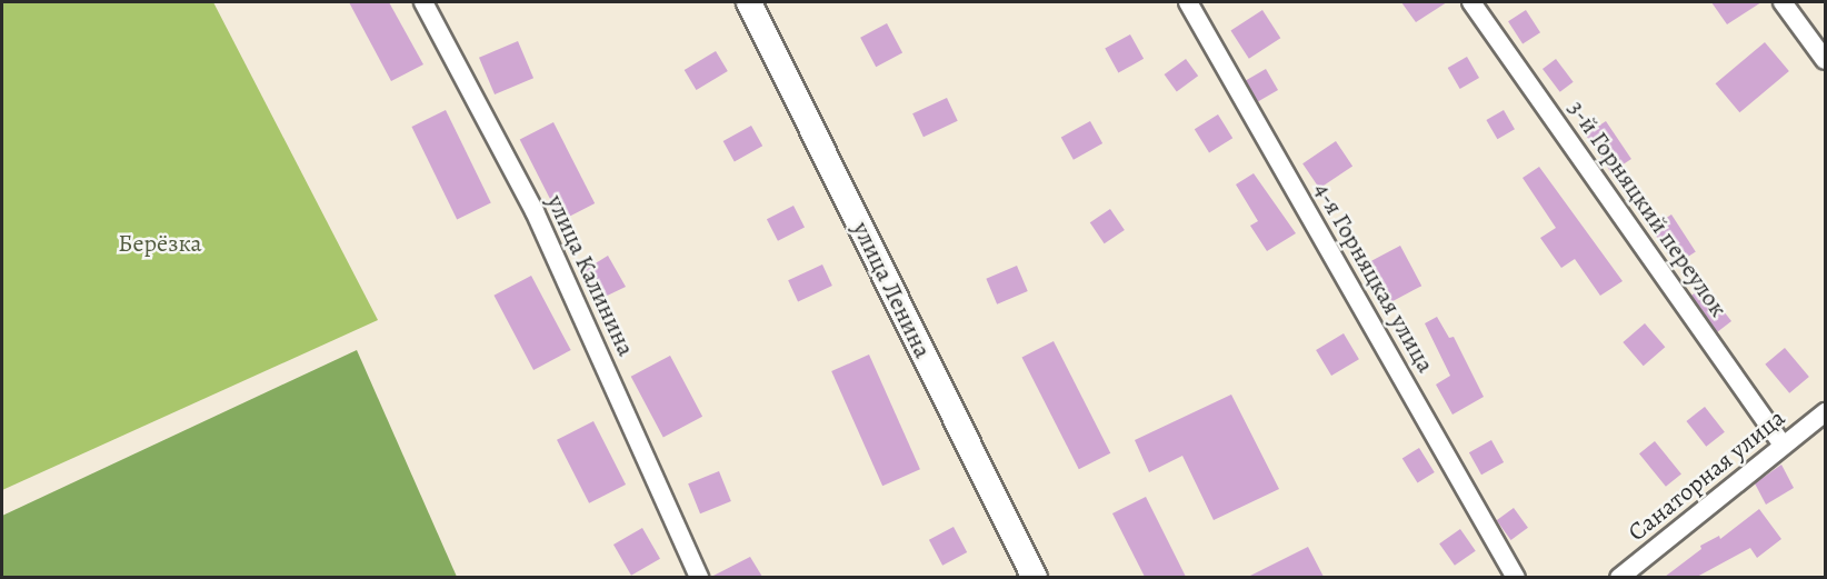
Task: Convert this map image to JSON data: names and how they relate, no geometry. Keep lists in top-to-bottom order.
{
  "streets": {
    "main road": ["улица Ленина"],
    "street": [
      "3-й Горняцкий переулок",
      "улица Калинина",
      "4-я Горняцкая улица",
      "Санаторная улица"
    ]
  },
  "crossings": [
    ["3-й Горняцкий переулок", "Санаторная улица"]
  ],
  "parks": ["Берёзка"]
}
